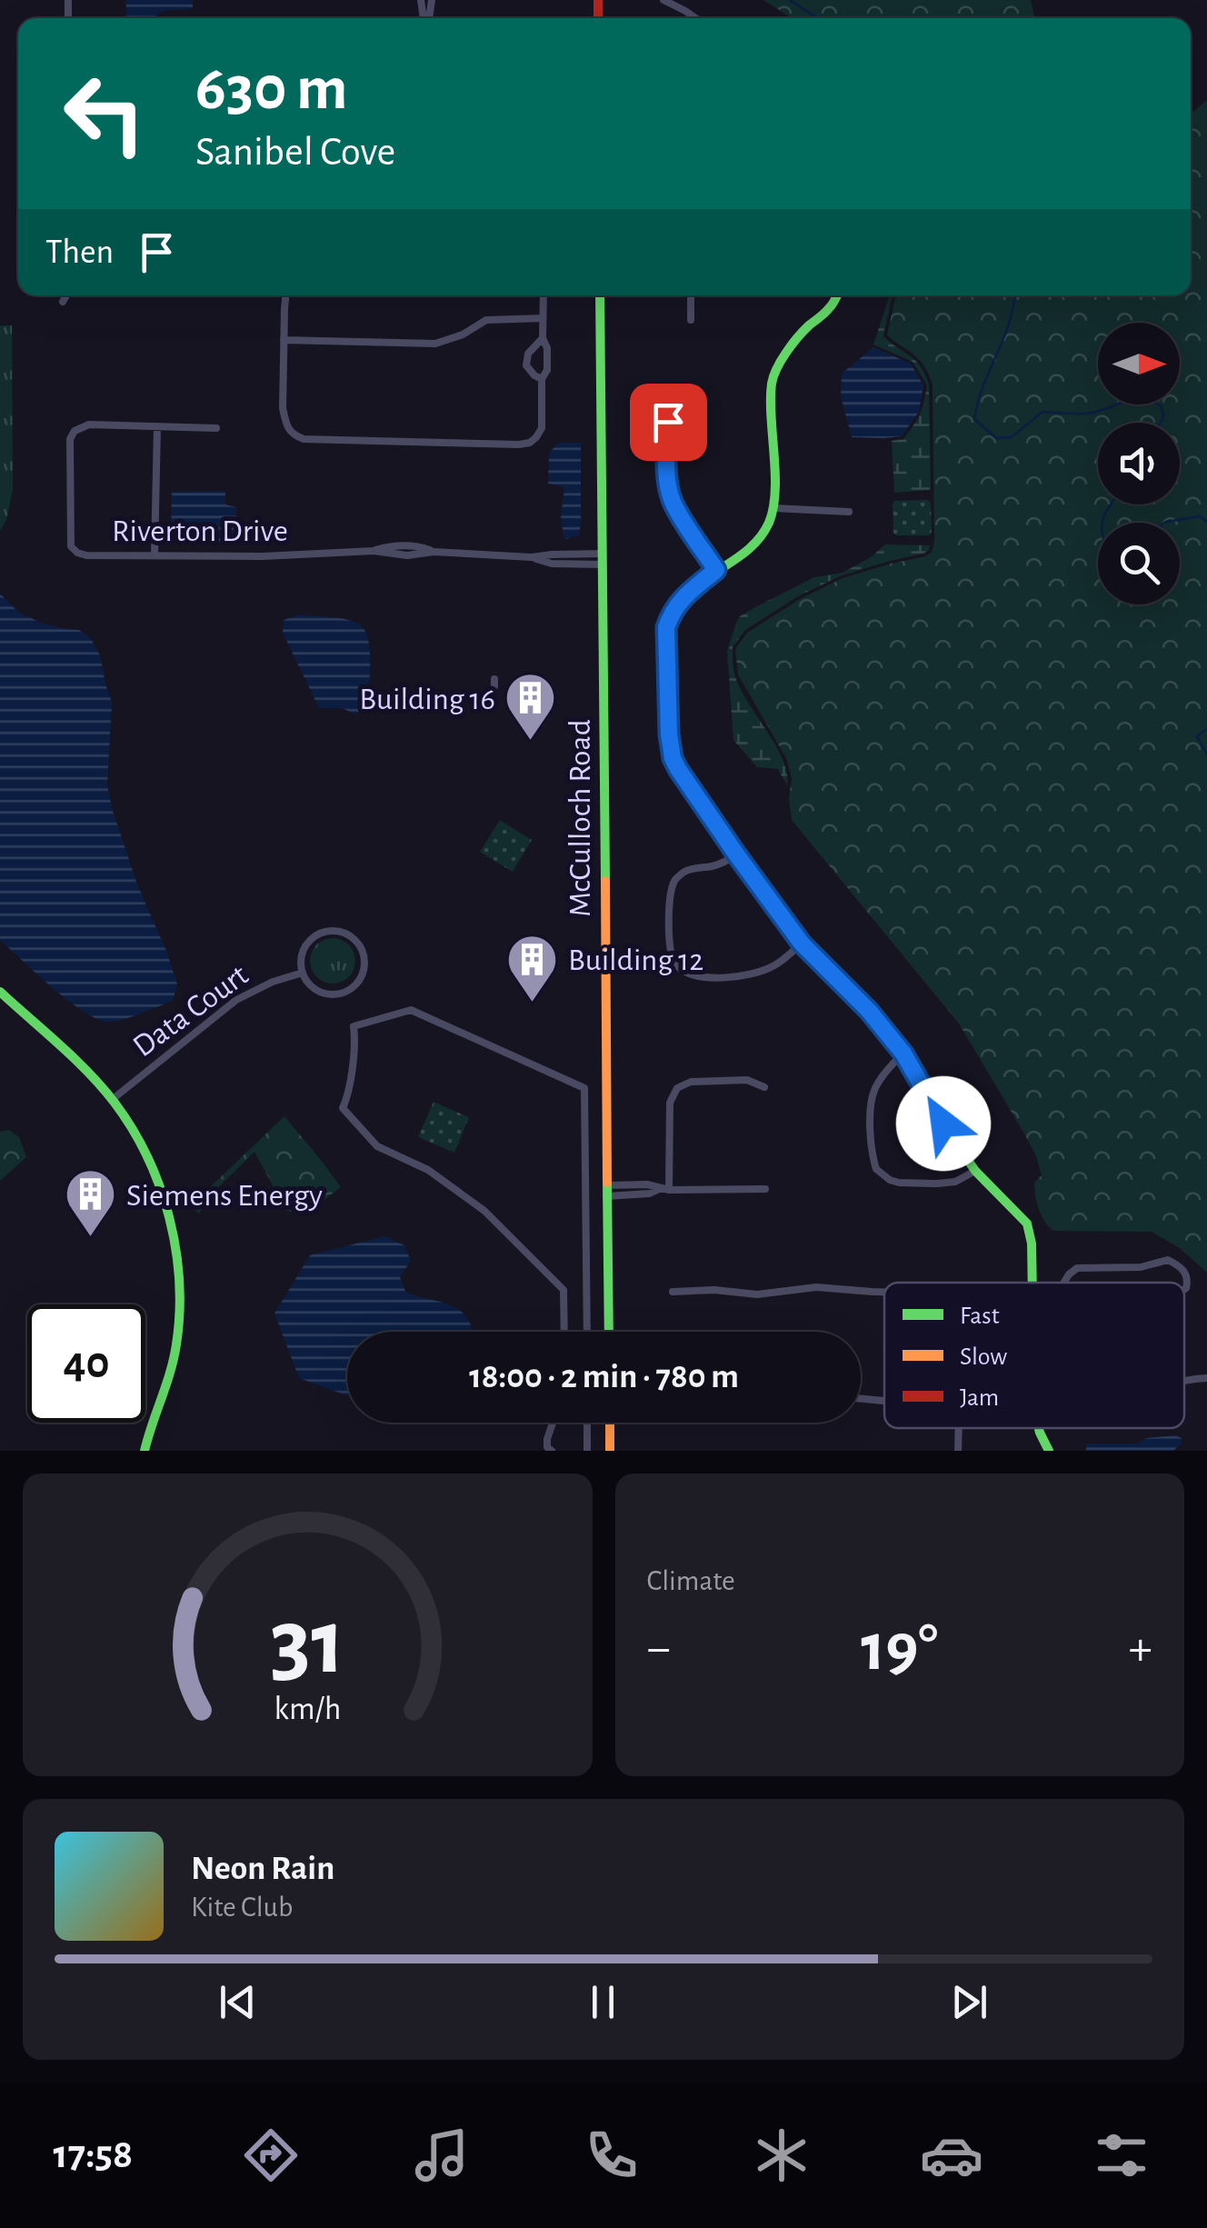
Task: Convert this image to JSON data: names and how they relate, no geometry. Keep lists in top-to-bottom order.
{
  "streets": {
    "street": ["Riverton Drive", "McCulloch Road", "Data Court"]
  },
  "crossings": [
    ["Riverton Drive", "McCulloch Road"]
  ],
  "places": {
    "building": ["Building 16", "Building 12", "Siemens Energy"]
  },
  "legend": ["Fast", "Slow", "Jam"],
  "north": "right",
  "page": {
    "turn": ["630 m", "Sanibel Cove"],
    "then": "Then",
    "limit": "40",
    "trip": "18:00 · 2 min · 780 m",
    "tile": "Climate",
    "heat": ["−", "19°", "+"],
    "song": ["Neon Rain", "Kite Club"],
    "tabs": "17:58",
    "gauge": ["31", "km/h"]
  }
}
